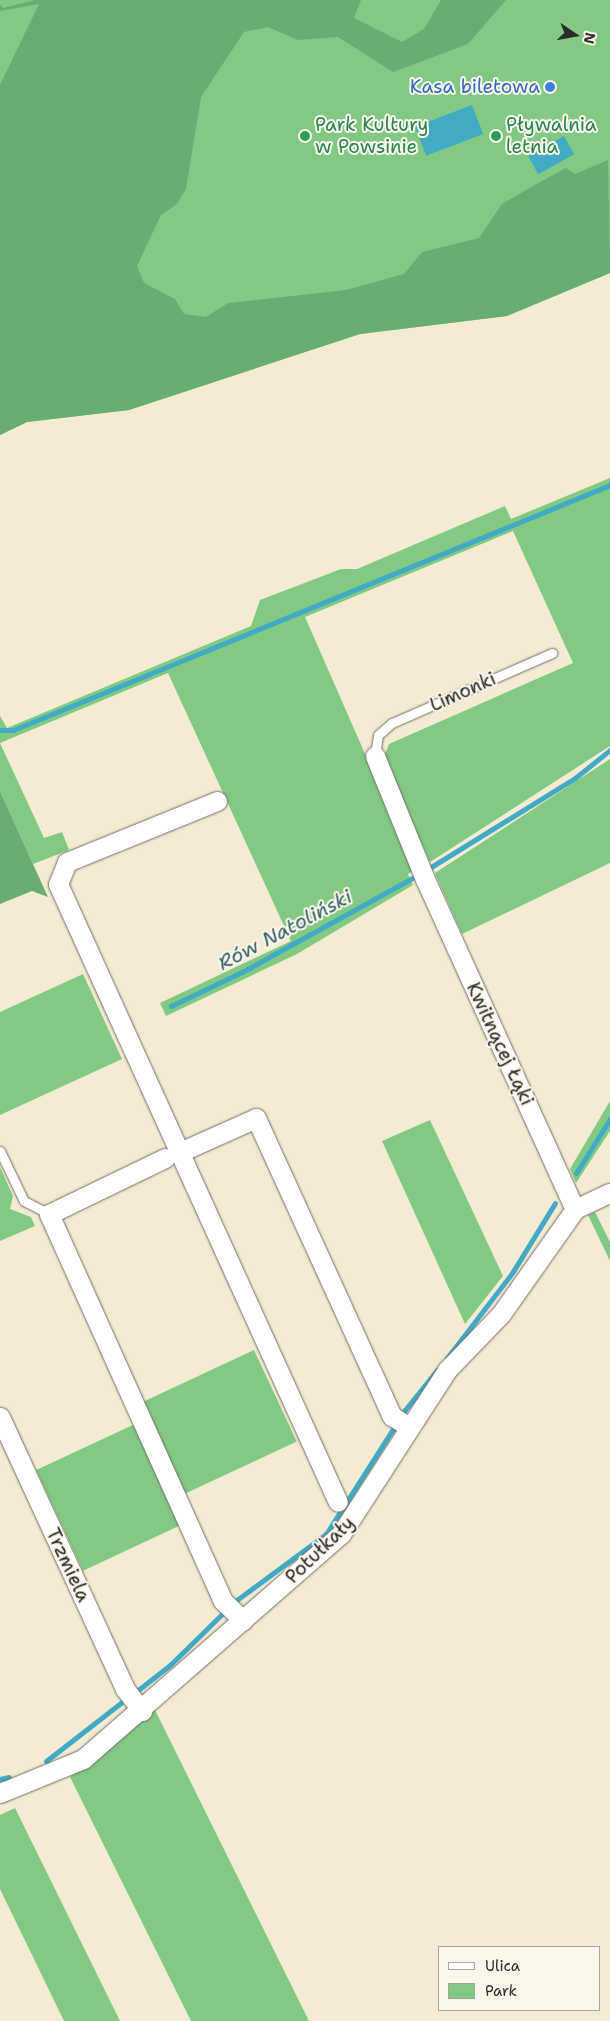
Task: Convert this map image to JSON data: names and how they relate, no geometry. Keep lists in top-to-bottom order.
{
  "streets": {
    "street": ["Kwitnącej Łąki", "Potułkały", "Trzmiela"],
    "lane": ["Limonki"]
  },
  "crossings": [
    ["Limonki", "Kwitnącej Łąki"],
    ["Kwitnącej Łąki", "Potułkały"],
    ["Potułkały", "Trzmiela"]
  ],
  "water": ["Rów Natoliński"],
  "places": ["Kasa biletowa", "Park Kultury w Powsinie", "Pływalnia letnia"],
  "legend": ["Ulica", "Park"],
  "north": "right"
}
